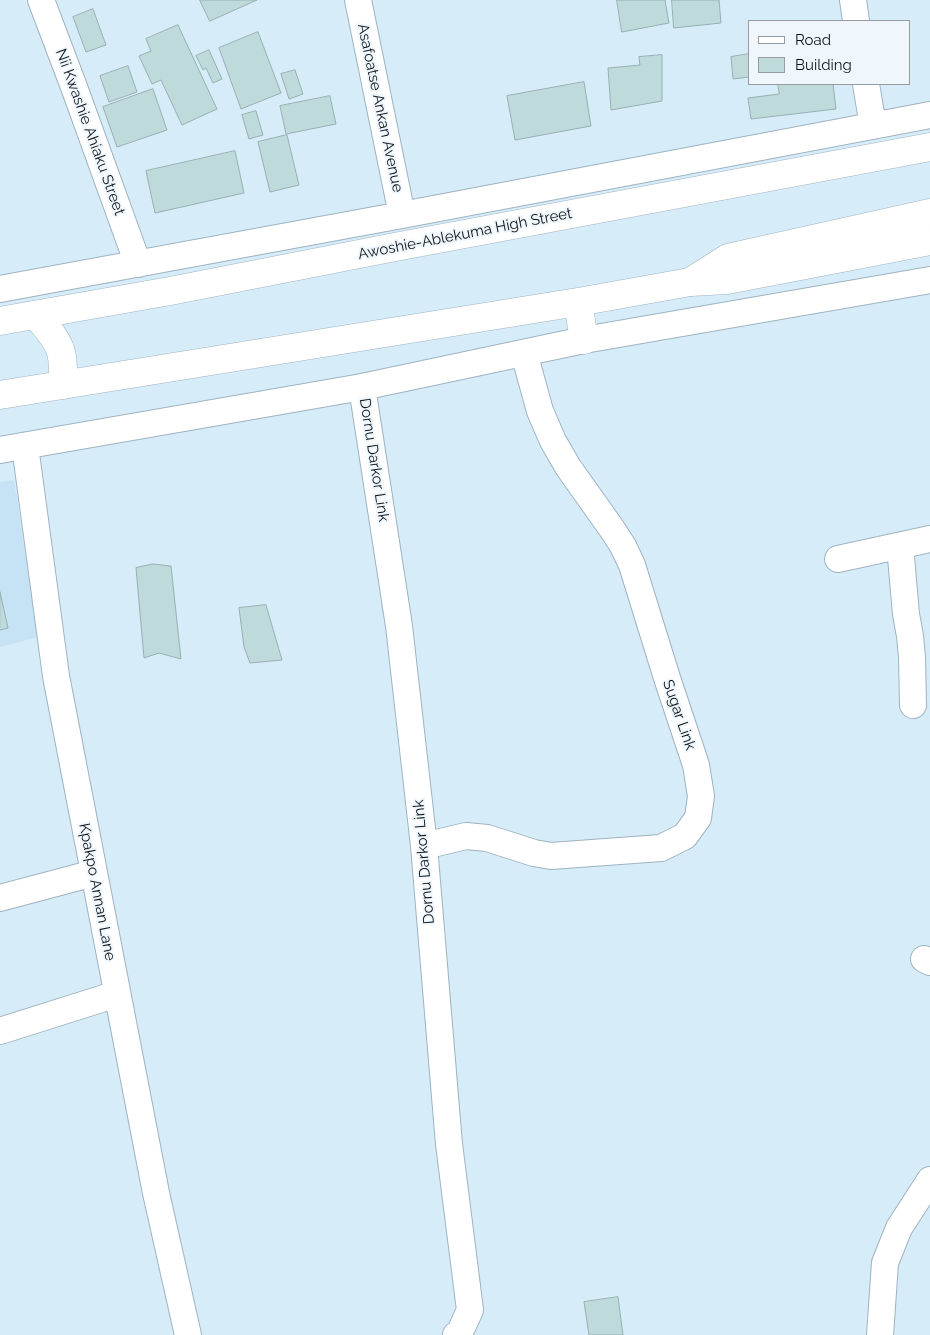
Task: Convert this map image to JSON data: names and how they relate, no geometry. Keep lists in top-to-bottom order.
{
  "streets": {
    "main road": ["Awoshie-Ablekuma High Street"],
    "street": [
      "Asafoatse Ankan Avenue",
      "Nii Kwashie Ahiaku Street",
      "Dornu Darkor Link",
      "Sugar Link",
      "Kpakpo Annan Lane"
    ]
  },
  "crossings": [
    ["Asafoatse Ankan Avenue", "Awoshie-Ablekuma High Street"],
    ["Nii Kwashie Ahiaku Street", "Awoshie-Ablekuma High Street"],
    ["Dornu Darkor Link", "Sugar Link"]
  ],
  "legend": ["Road", "Building"]
}
